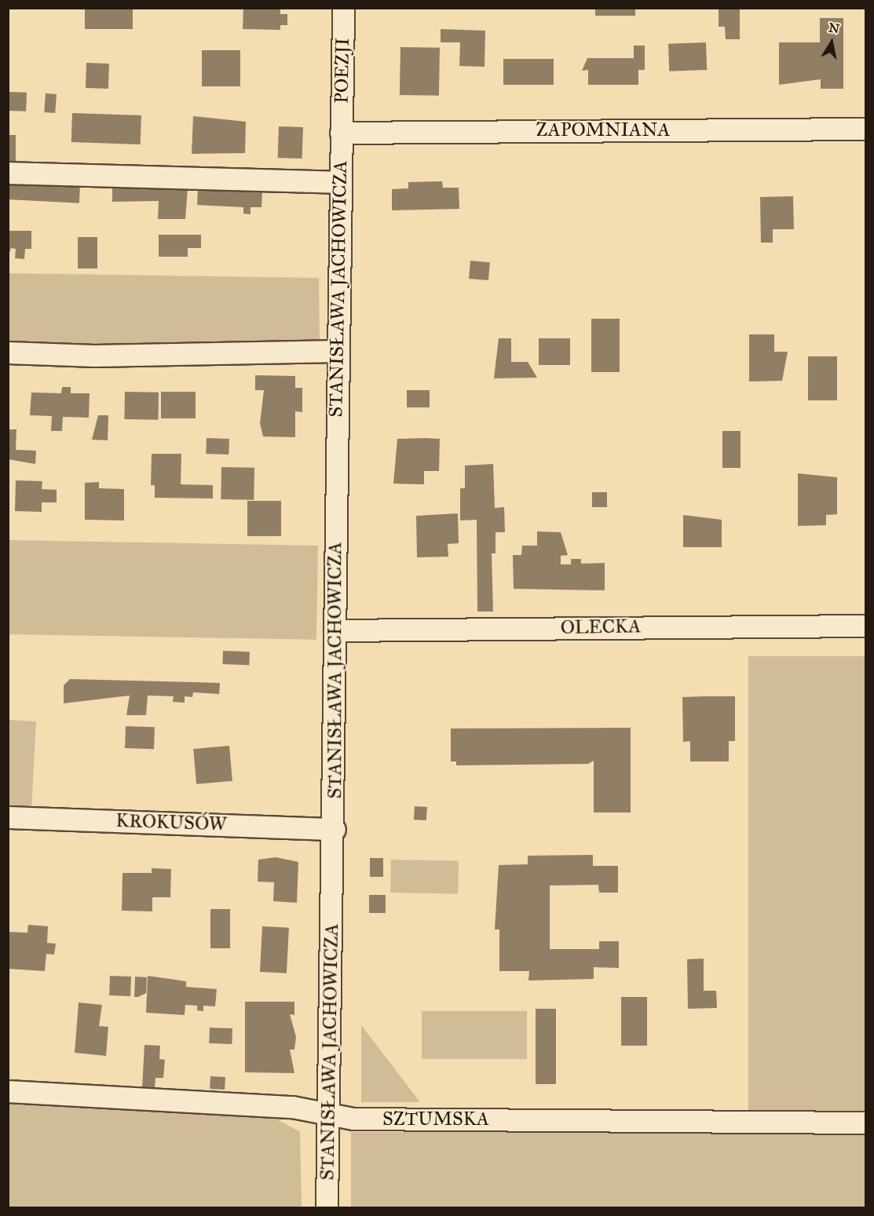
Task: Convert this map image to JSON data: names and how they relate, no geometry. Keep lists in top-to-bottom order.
{
  "streets": {
    "street": [
      "POEZJI",
      "ZAPOMNIANA",
      "STANISŁAWA JACHOWICZA",
      "OLECKA",
      "KROKUSÓW",
      "SZTUMSKA"
    ]
  },
  "crossings": [
    ["POEZJI", "ZAPOMNIANA"],
    ["POEZJI", "STANISŁAWA JACHOWICZA"],
    ["ZAPOMNIANA", "STANISŁAWA JACHOWICZA"],
    ["STANISŁAWA JACHOWICZA", "OLECKA"],
    ["STANISŁAWA JACHOWICZA", "KROKUSÓW"],
    ["STANISŁAWA JACHOWICZA", "SZTUMSKA"]
  ],
  "north": "top"
}
